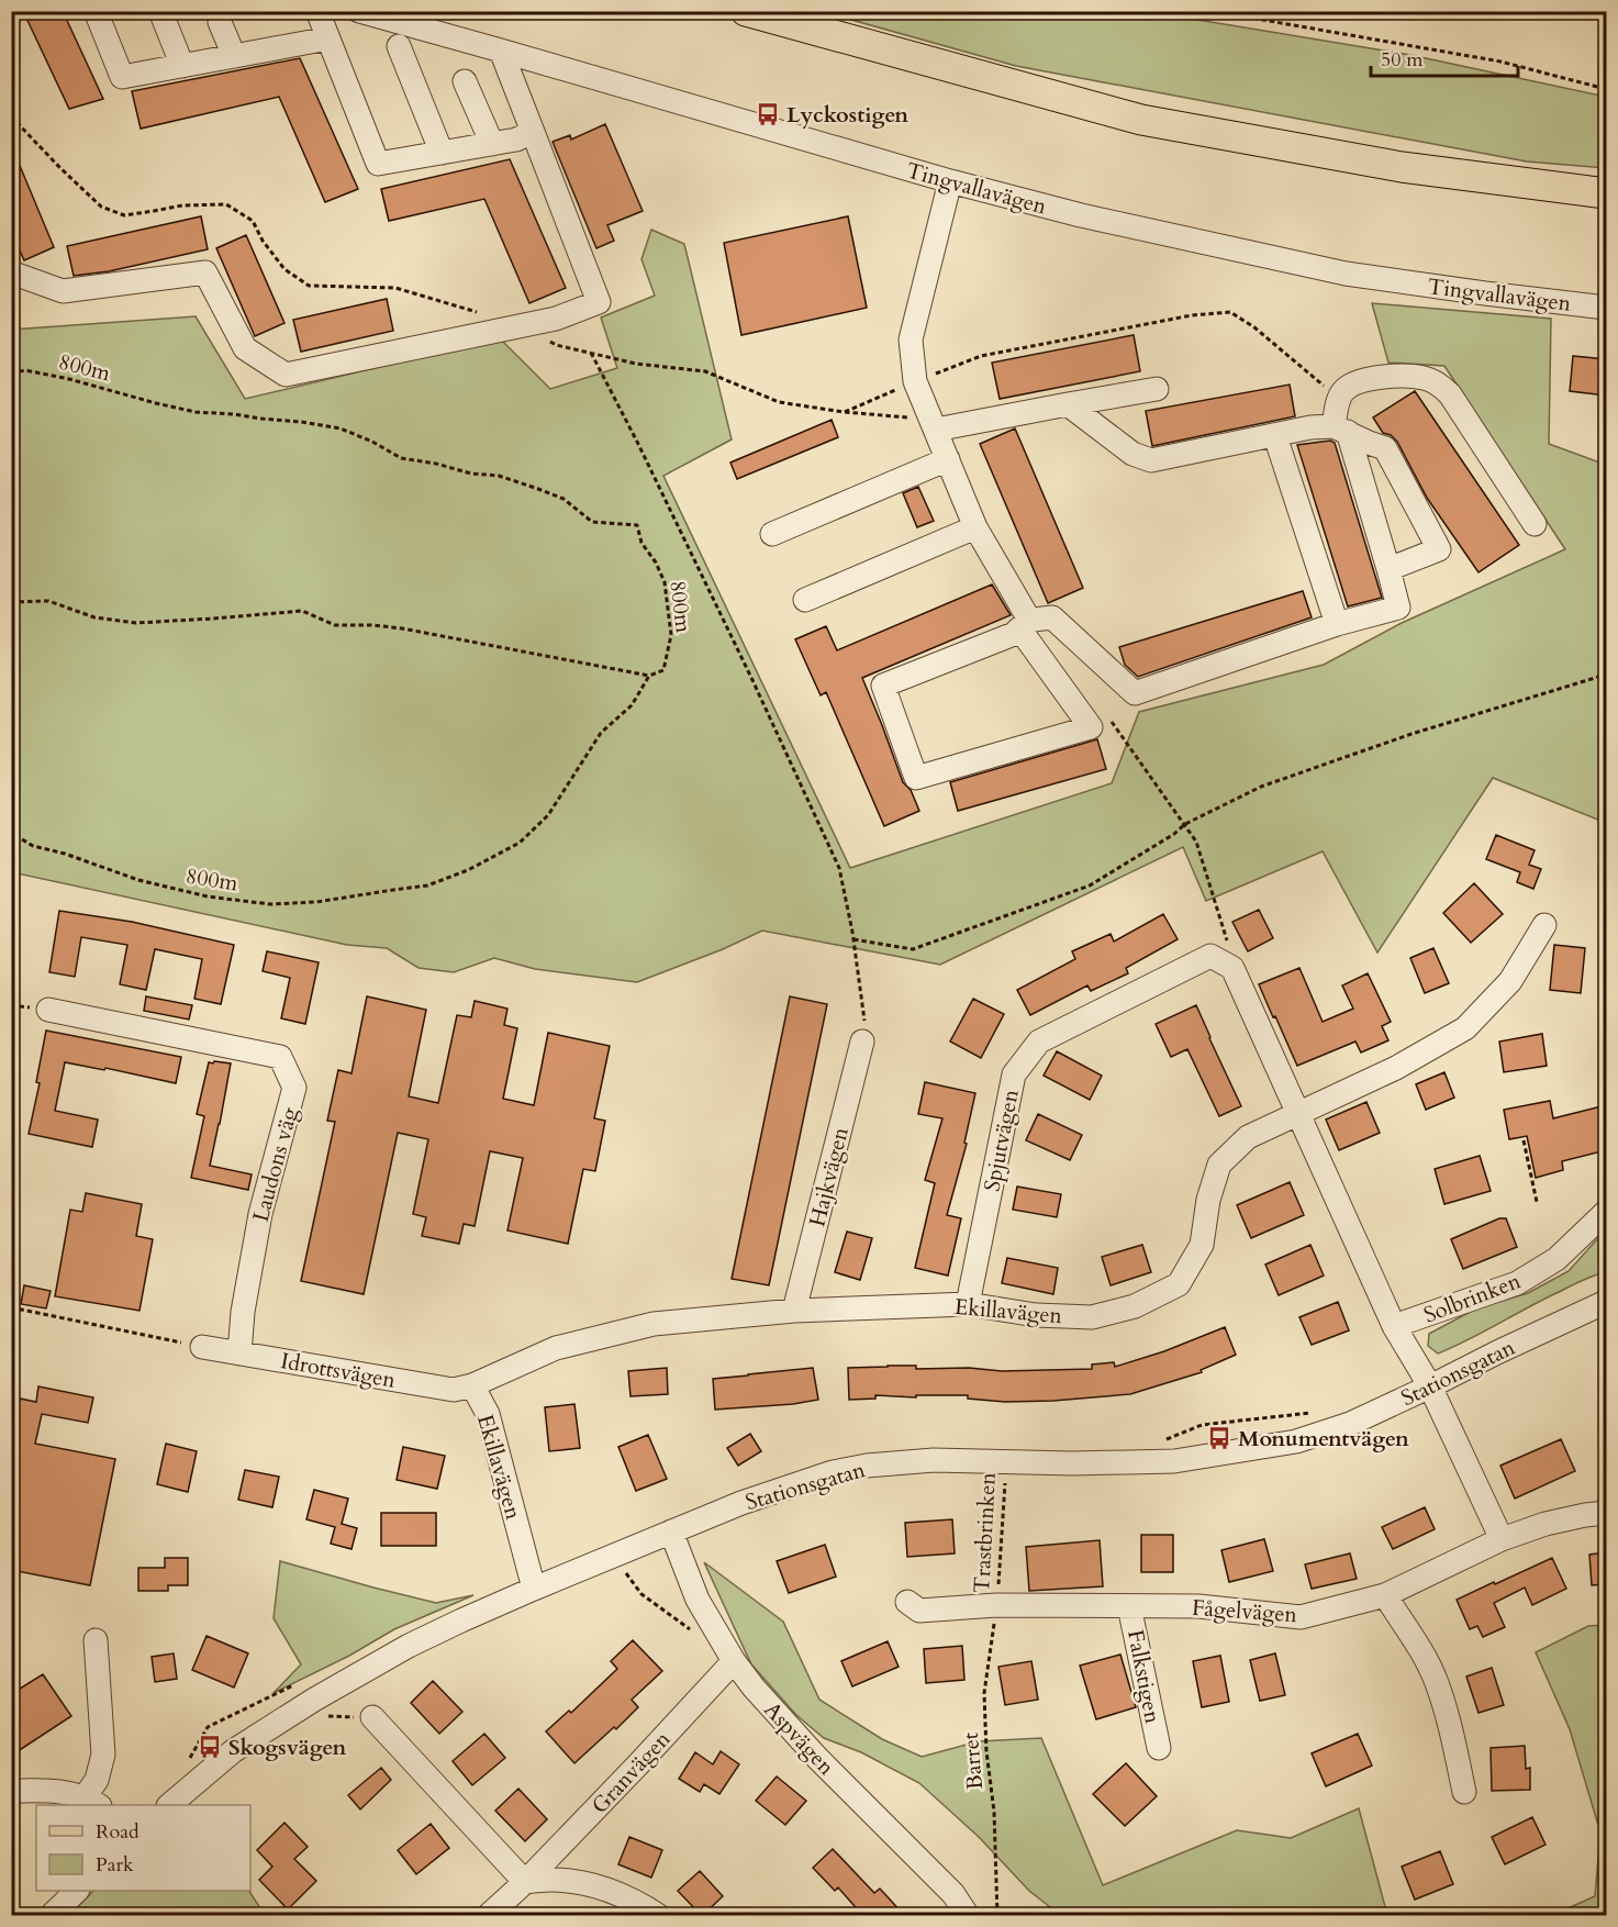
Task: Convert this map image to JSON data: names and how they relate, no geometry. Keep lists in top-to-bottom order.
{
  "streets": {
    "street": [
      "Tingvallavägen",
      "Spjutvägen",
      "Laudons väg",
      "Hajkvägen",
      "Solbrinken",
      "Ekillavägen",
      "Idrottsvägen",
      "Stationsgatan",
      "Fågelvägen",
      "Falkstigen",
      "Aspvägen",
      "Granvägen"
    ],
    "path": ["800m", "Trastbrinken", "Barret"]
  },
  "crossings": [
    ["Spjutvägen", "Ekillavägen"],
    ["Laudons väg", "Idrottsvägen"],
    ["Hajkvägen", "Ekillavägen"],
    ["Ekillavägen", "Idrottsvägen"],
    ["Ekillavägen", "Stationsgatan"],
    ["Stationsgatan", "Trastbrinken"],
    ["Stationsgatan", "Aspvägen"],
    ["Trastbrinken", "Fågelvägen"],
    ["Trastbrinken", "Barret"],
    ["Fågelvägen", "Falkstigen"],
    ["Fågelvägen", "Barret"],
    ["Aspvägen", "Granvägen"]
  ],
  "places": {
    "bus stop": ["Lyckostigen", "Monumentvägen", "Skogsvägen"]
  },
  "legend": ["Road", "Park"],
  "scale_bar": "50 m"
}
